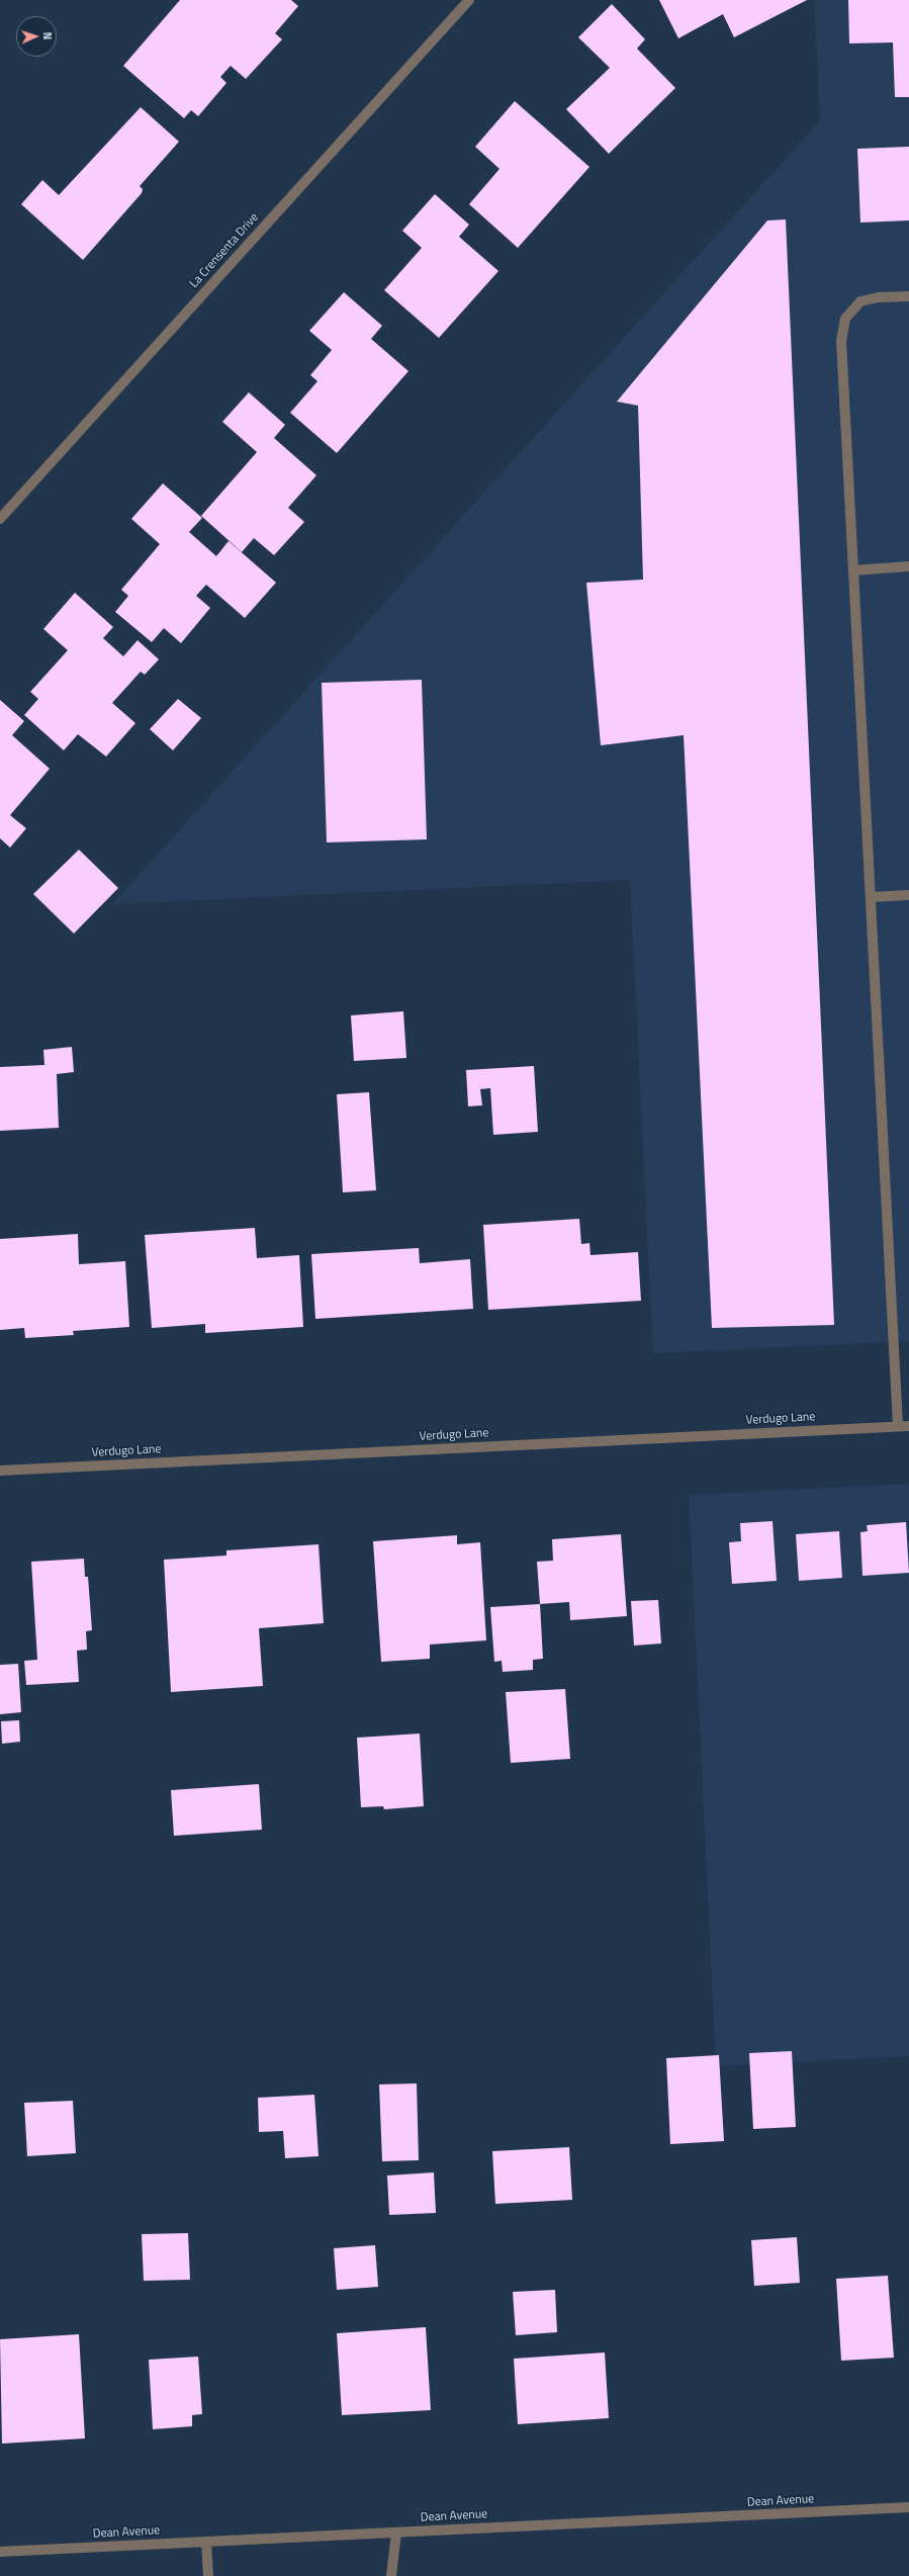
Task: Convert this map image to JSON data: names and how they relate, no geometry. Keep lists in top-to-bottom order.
{
  "streets": {
    "street": ["La Crensenta Drive", "Verdugo Lane", "Dean Avenue"]
  },
  "north": "right"
}
